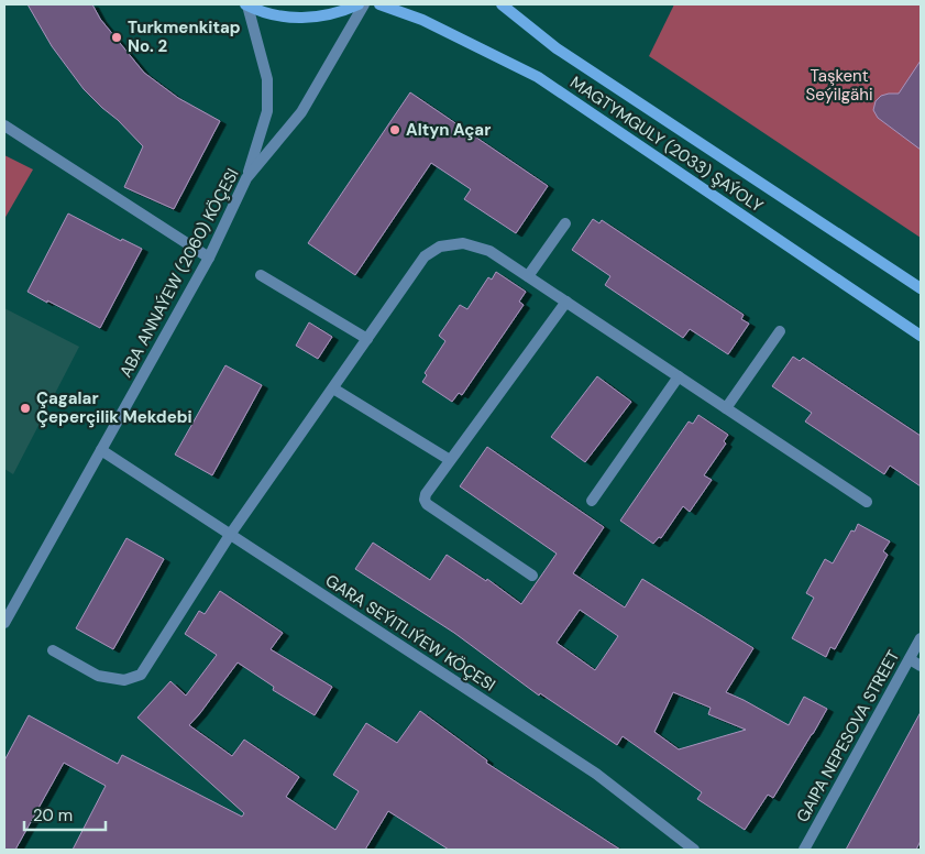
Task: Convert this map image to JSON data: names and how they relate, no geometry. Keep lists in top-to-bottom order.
{
  "streets": {
    "main road": ["MAGTYMGULY (2033) ŞAÝOLY"],
    "street": ["ABA ANNAÝEW (2060) KÖÇESI", "GARA SEÝITLIÝEW KÖÇESI", "GAIPA NEPESOVA STREET"]
  },
  "crossings": [
    ["ABA ANNAÝEW (2060) KÖÇESI", "GARA SEÝITLIÝEW KÖÇESI"]
  ],
  "parks": ["Taşkent Seýilgähi"],
  "places": ["Turkmenkitap No. 2", "Altyn Açar", "Çagalar Çeperçilik Mekdebi"],
  "scale_bar": "20 m"
}
